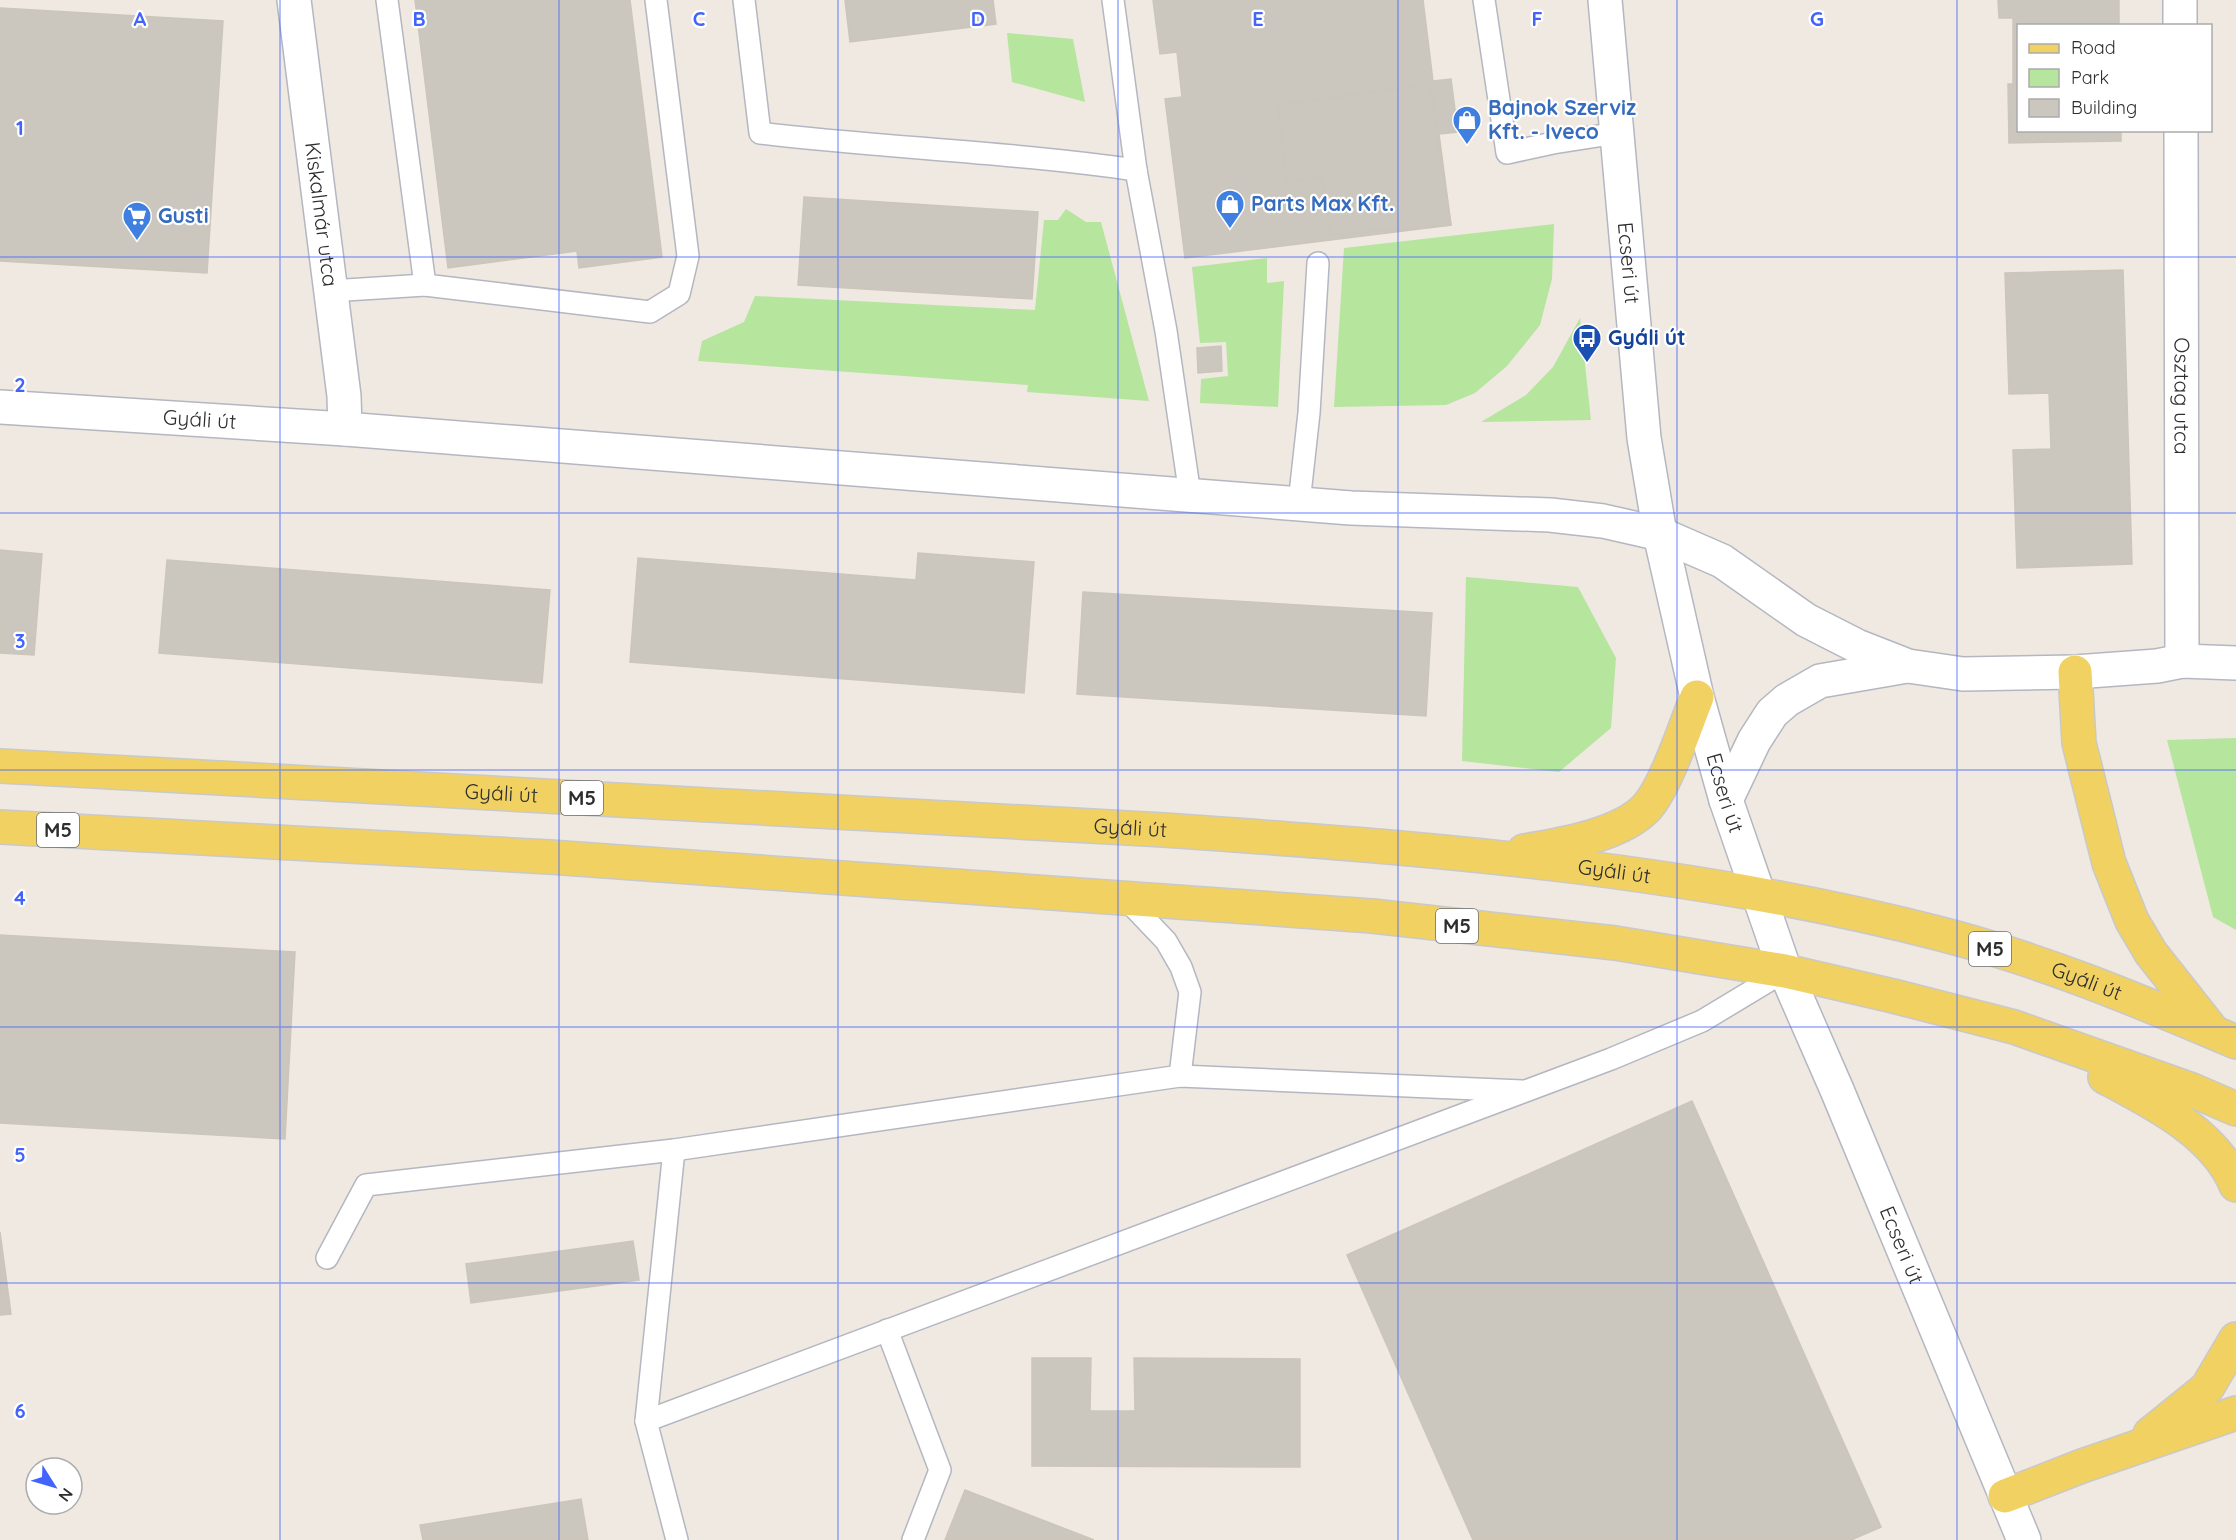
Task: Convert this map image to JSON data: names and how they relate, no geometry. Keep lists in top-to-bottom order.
{
  "streets": {
    "main road": ["Gyáli út", "M5"],
    "street": ["Kiskalmár utca", "Ecseri út", "Osztag utca"]
  },
  "crossings": [
    ["Kiskalmár utca", "Gyáli út"],
    ["Ecseri út", "Gyáli út"],
    ["Ecseri út", "M5"],
    ["Osztag utca", "Gyáli út"]
  ],
  "places": {
    "shop": ["Bajnok Szerviz Kft. - Iveco", "Parts Max Kft."],
    "supermarket": ["Gusti"],
    "bus stop": ["Gyáli út"]
  },
  "legend": ["Road", "Park", "Building"],
  "north": "bottom right",
  "grid": {
    "columns": [
      "A",
      "B",
      "C",
      "D",
      "E",
      "F",
      "G"
    ],
    "rows": [
      "1",
      "2",
      "3",
      "4",
      "5",
      "6"
    ]
  }
}
